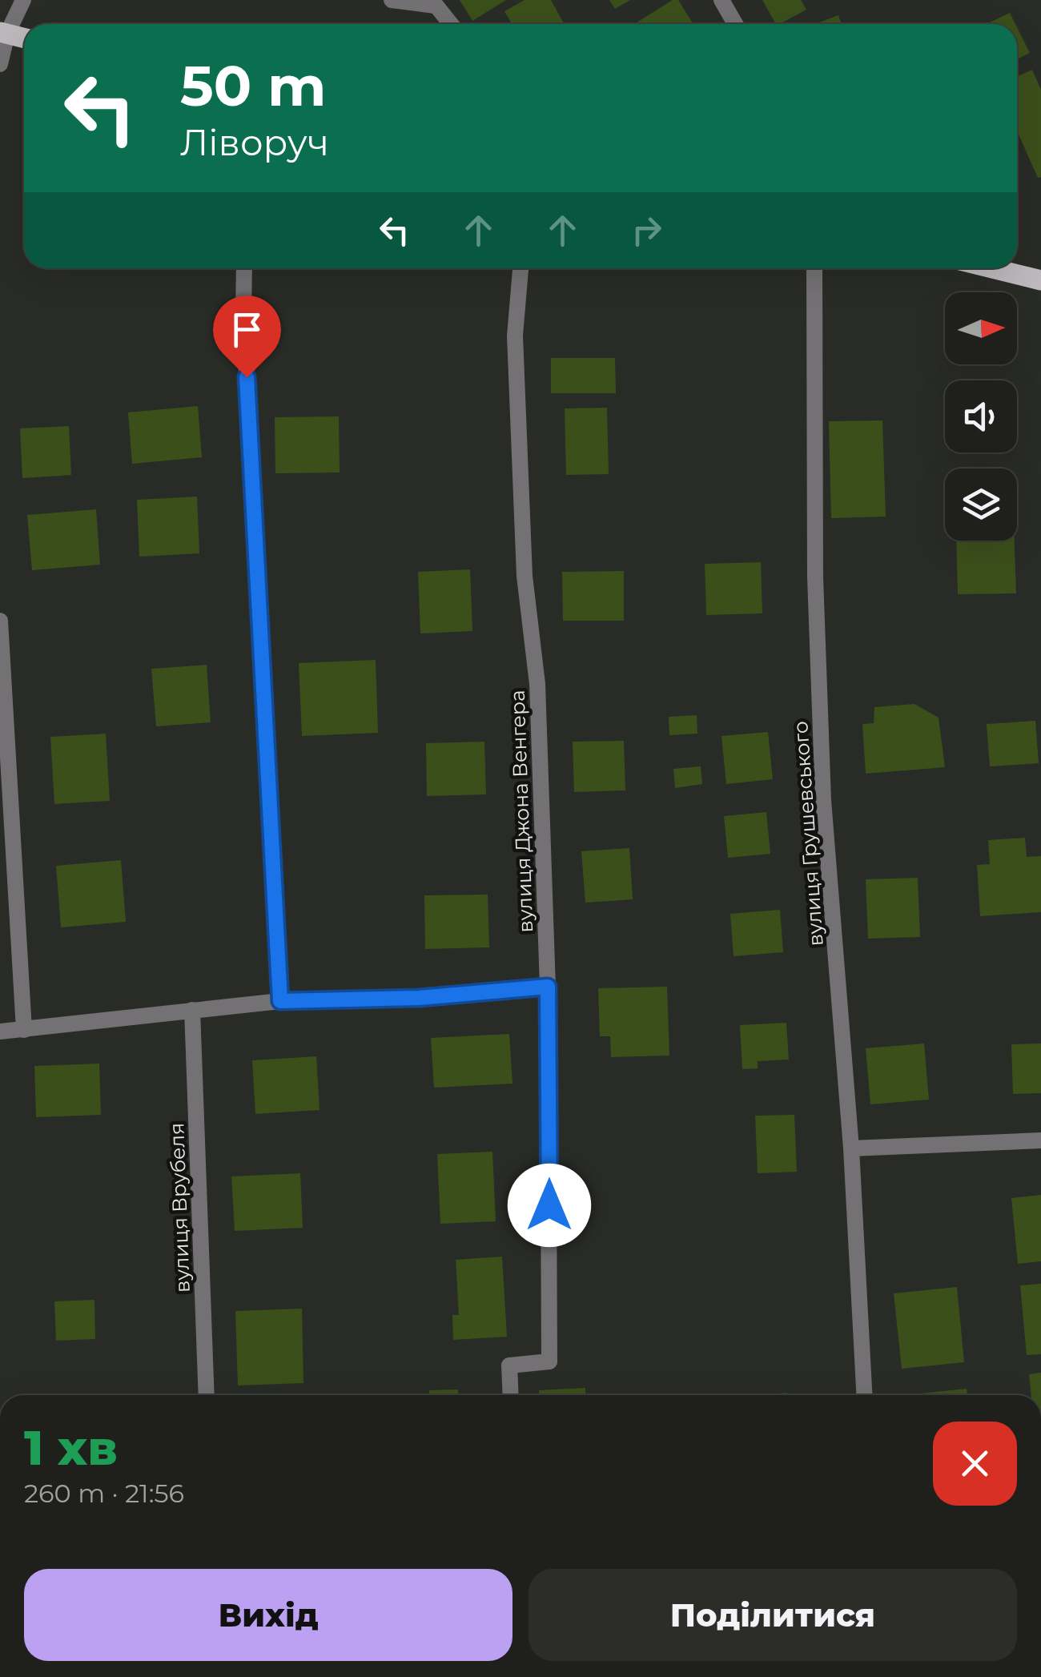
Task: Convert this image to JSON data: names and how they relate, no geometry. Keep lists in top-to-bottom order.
{
  "streets": {
    "street": ["вулиця Джона Венгера", "вулиця Грушевського", "вулиця Врубеля"]
  },
  "north": "right",
  "page": {
    "turn": ["50 m", "Ліворуч"],
    "heading": ["1 хв", "260 m · 21:56"],
    "buttons": ["Вихід", "Поділитися"]
  }
}
